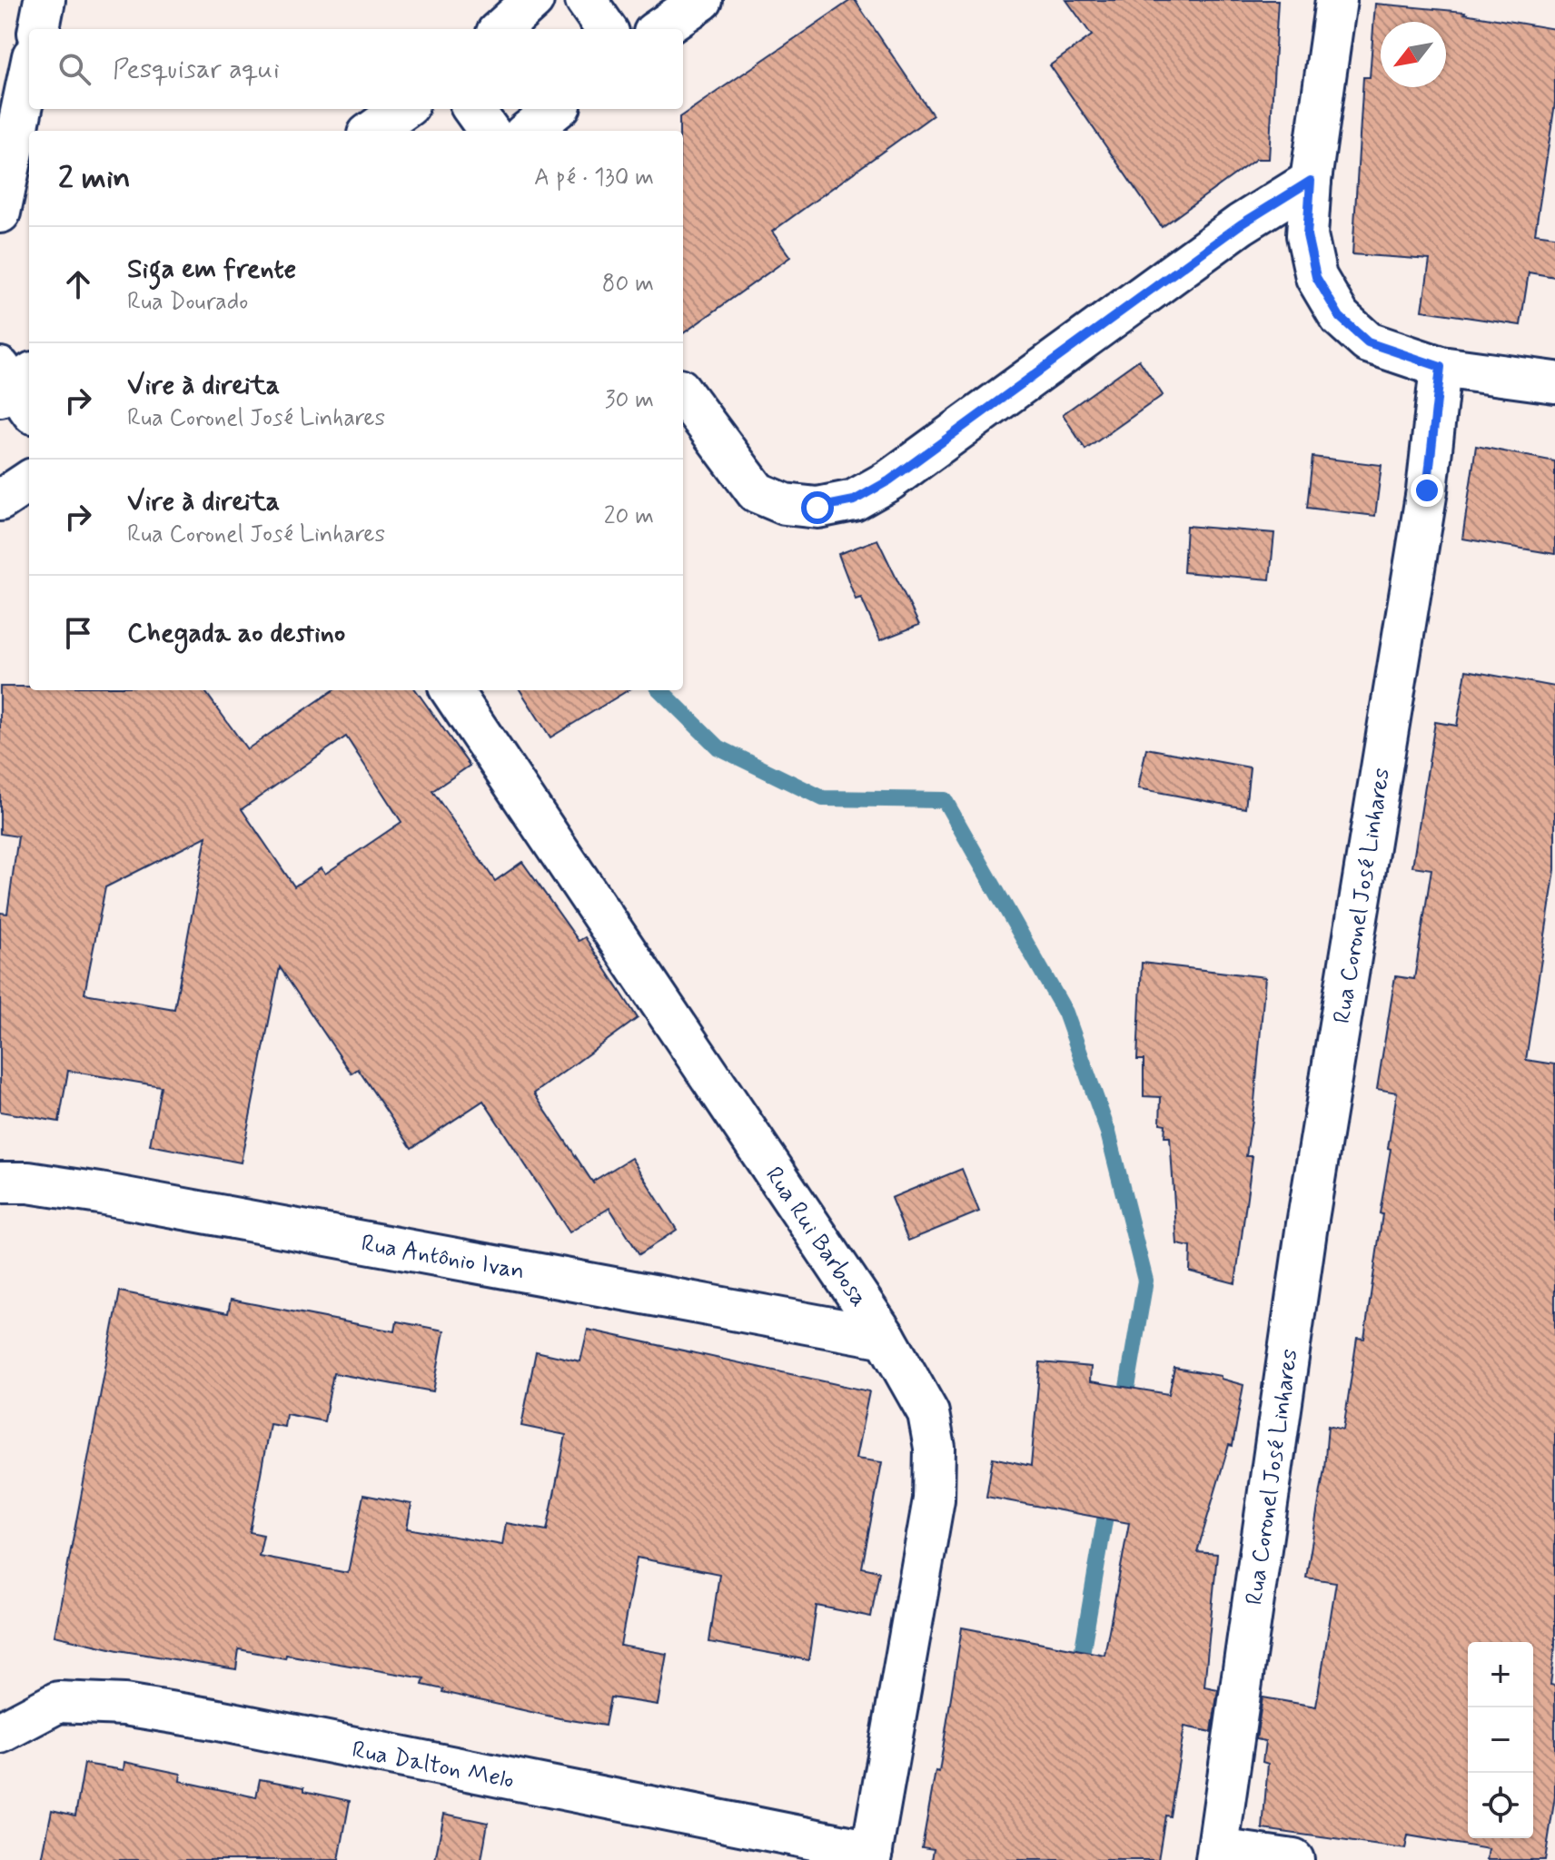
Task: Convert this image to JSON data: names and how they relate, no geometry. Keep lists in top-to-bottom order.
{
  "streets": {
    "street": [
      "Rua Coronel José Linhares",
      "Rua Rui Barbosa",
      "Rua Antônio Ivan",
      "Rua Dalton Melo"
    ]
  },
  "crossings": [
    ["Rua Rui Barbosa", "Rua Antônio Ivan"],
    ["Rua Rui Barbosa", "Rua Dalton Melo"]
  ],
  "north": "bottom left",
  "page": {
    "search": "Pesquisar aqui",
    "heading": ["2 min", "A pé · 130 m"],
    "list": [
      ["Siga em frente", "Rua Dourado", "80 m"],
      ["Vire à direita", "Rua Coronel José Linhares", "30 m"],
      ["Vire à direita", "Rua Coronel José Linhares", "20 m"],
      "Chegada ao destino"
    ],
    "map_buttons": ["+", "−"]
  }
}
